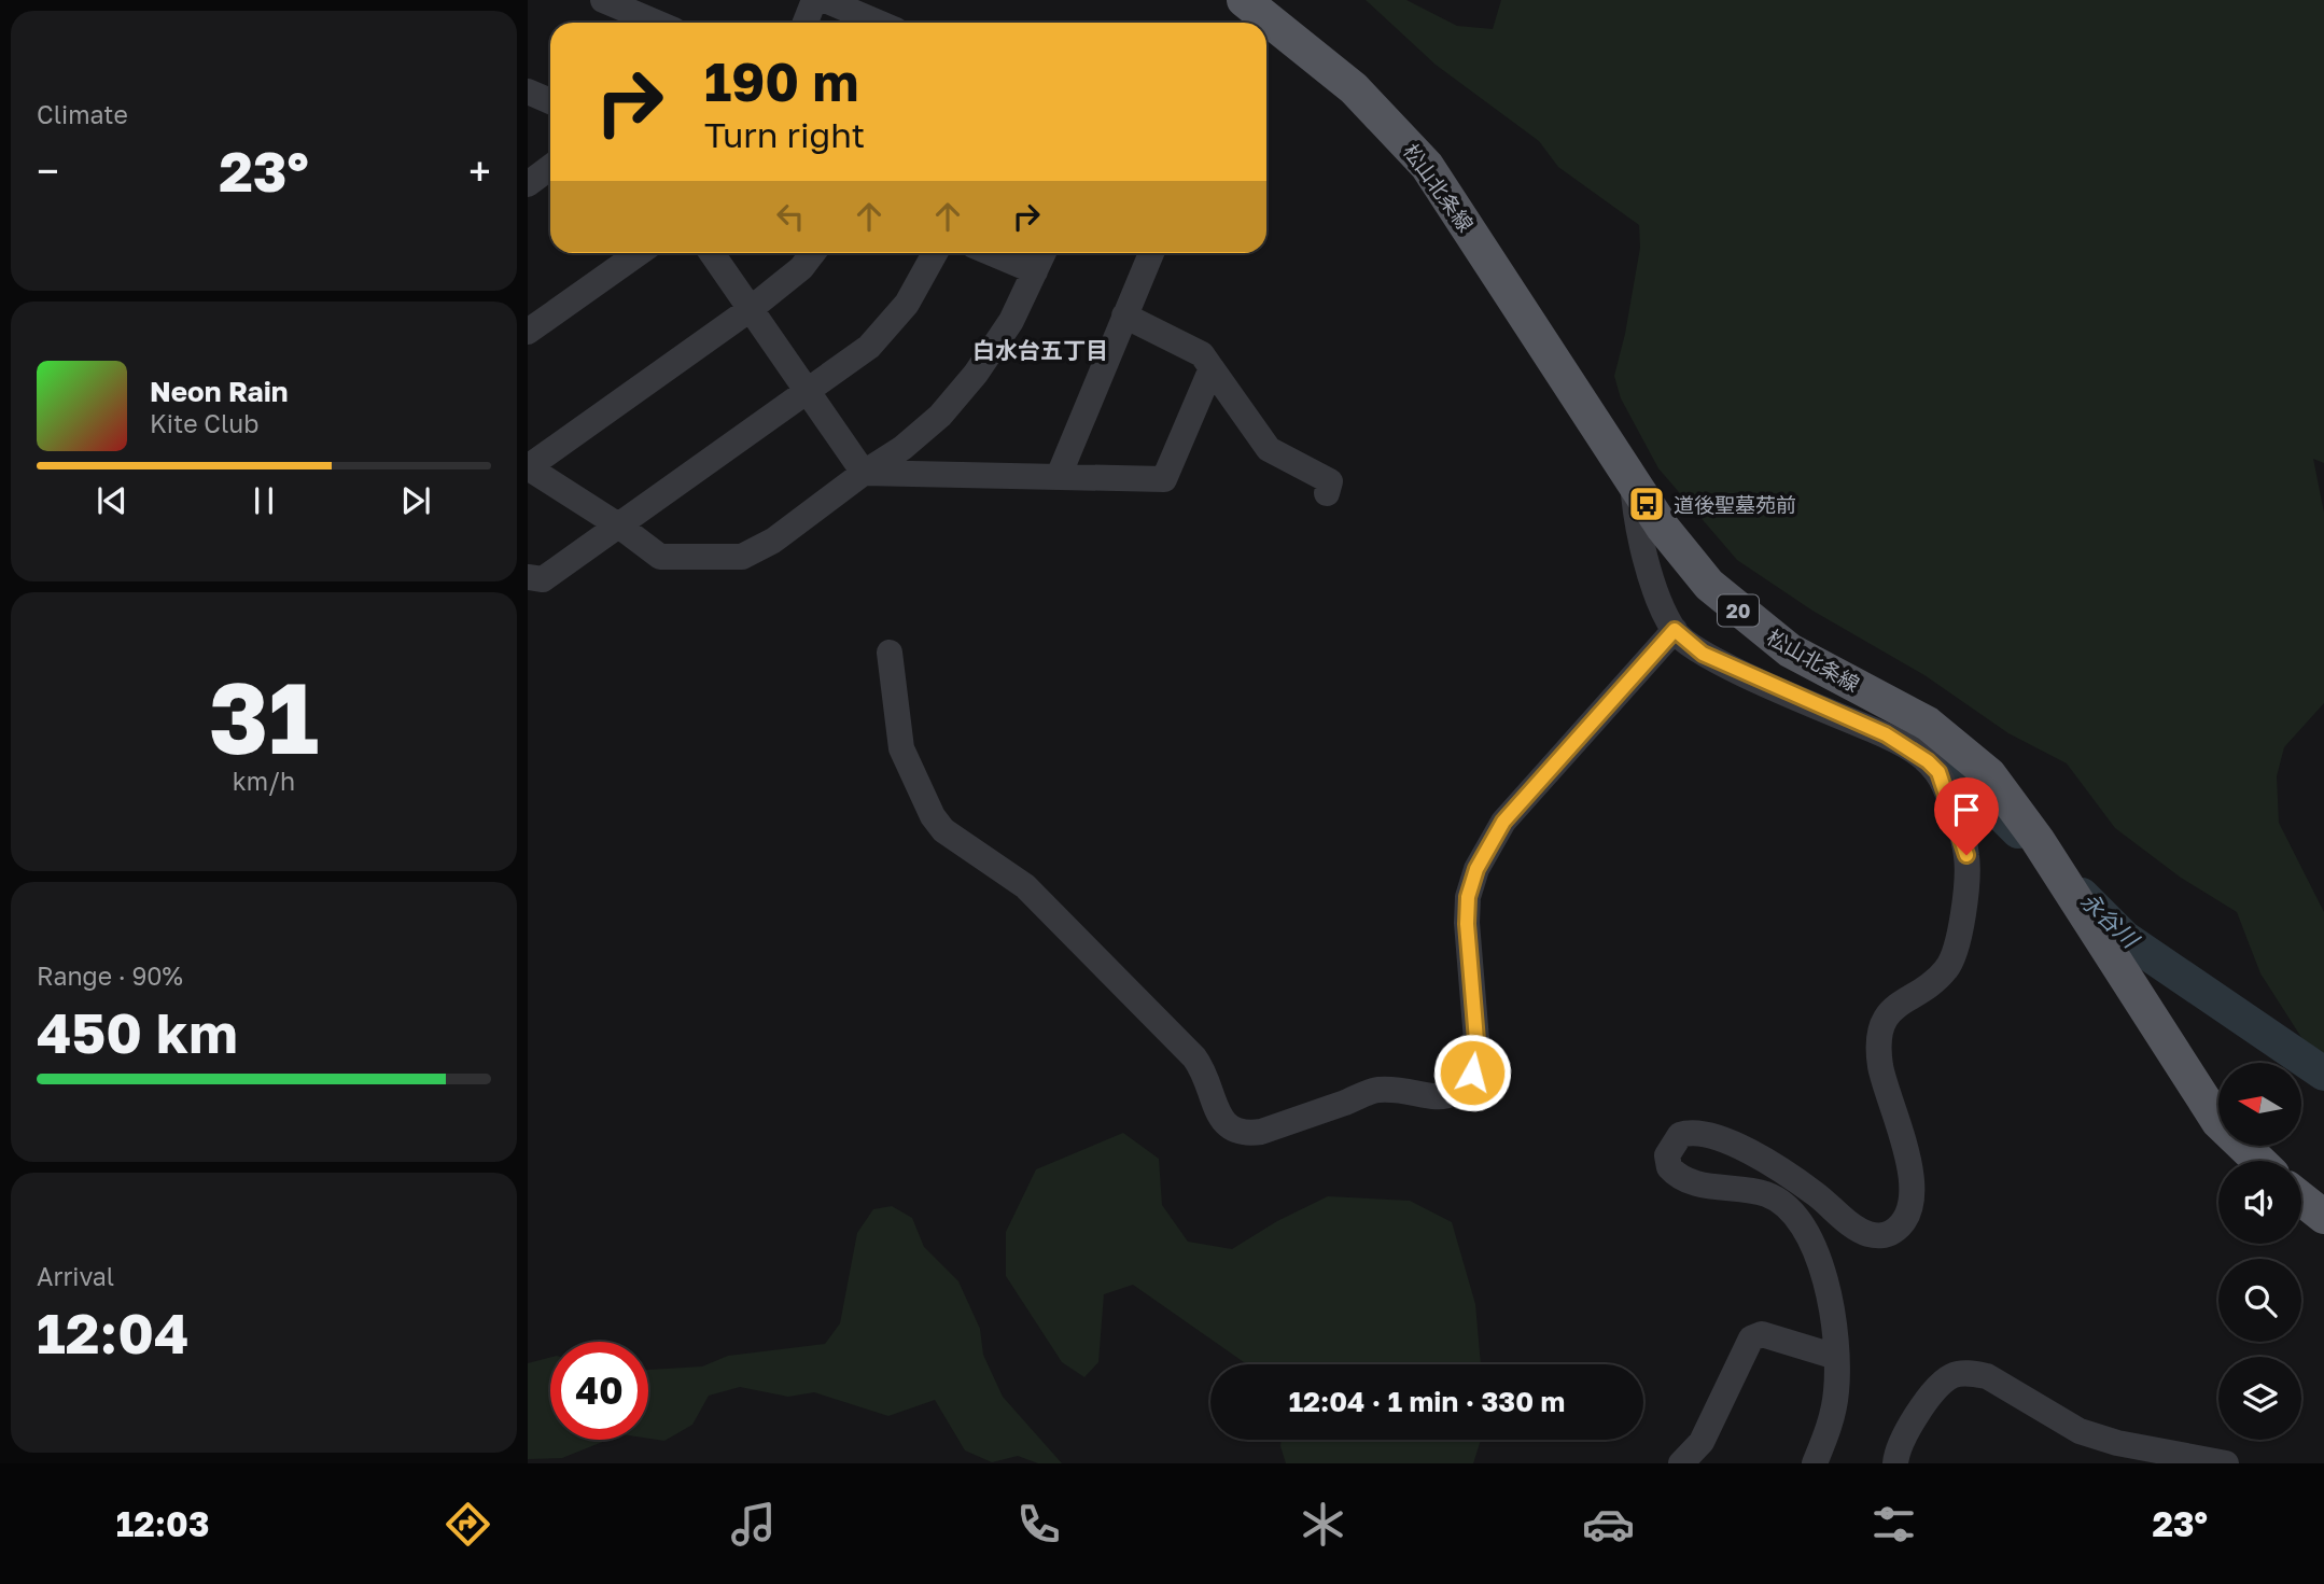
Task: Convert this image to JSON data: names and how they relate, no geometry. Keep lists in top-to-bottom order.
{
  "streets": {
    "main road": ["松山北条線", "20"]
  },
  "districts": ["白水台五丁目"],
  "water": ["永谷川"],
  "places": {
    "bus stop": ["道後聖墓苑前"]
  },
  "north": "left",
  "page": {
    "tile": [
      "Climate",
      ["31", "km/h"],
      ["Range · 90%", "450 km"],
      ["Arrival", "12:04"]
    ],
    "turn": ["190 m", "Turn right"],
    "heat": ["−", "23°", "+"],
    "song": ["Neon Rain", "Kite Club"],
    "limit": "40",
    "trip": "12:04 · 1 min · 330 m",
    "tabs": ["12:03", "23°"]
  }
}
